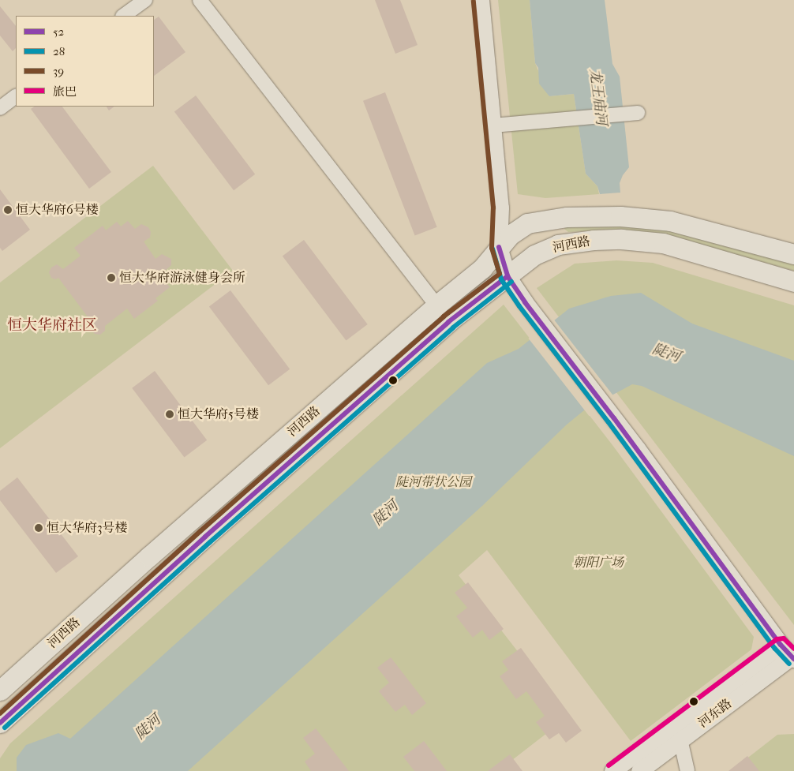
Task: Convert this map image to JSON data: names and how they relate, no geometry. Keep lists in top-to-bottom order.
{
  "streets": {
    "main road": ["河西路"],
    "street": ["河东路"]
  },
  "districts": ["恒大华府社区"],
  "water": ["龙王庙河", "陡河"],
  "parks": ["陡河带状公园", "朝阳广场"],
  "places": [
    "恒大华府6号楼",
    "恒大华府游泳健身会所",
    "恒大华府5号楼",
    "恒大华府3号楼"
  ],
  "lines": [
    "transit line 39",
    "transit line 52",
    "transit line 28",
    "transit line 旅巴"
  ],
  "legend": [
    "52",
    "28",
    "39",
    "旅巴"
  ]
}
